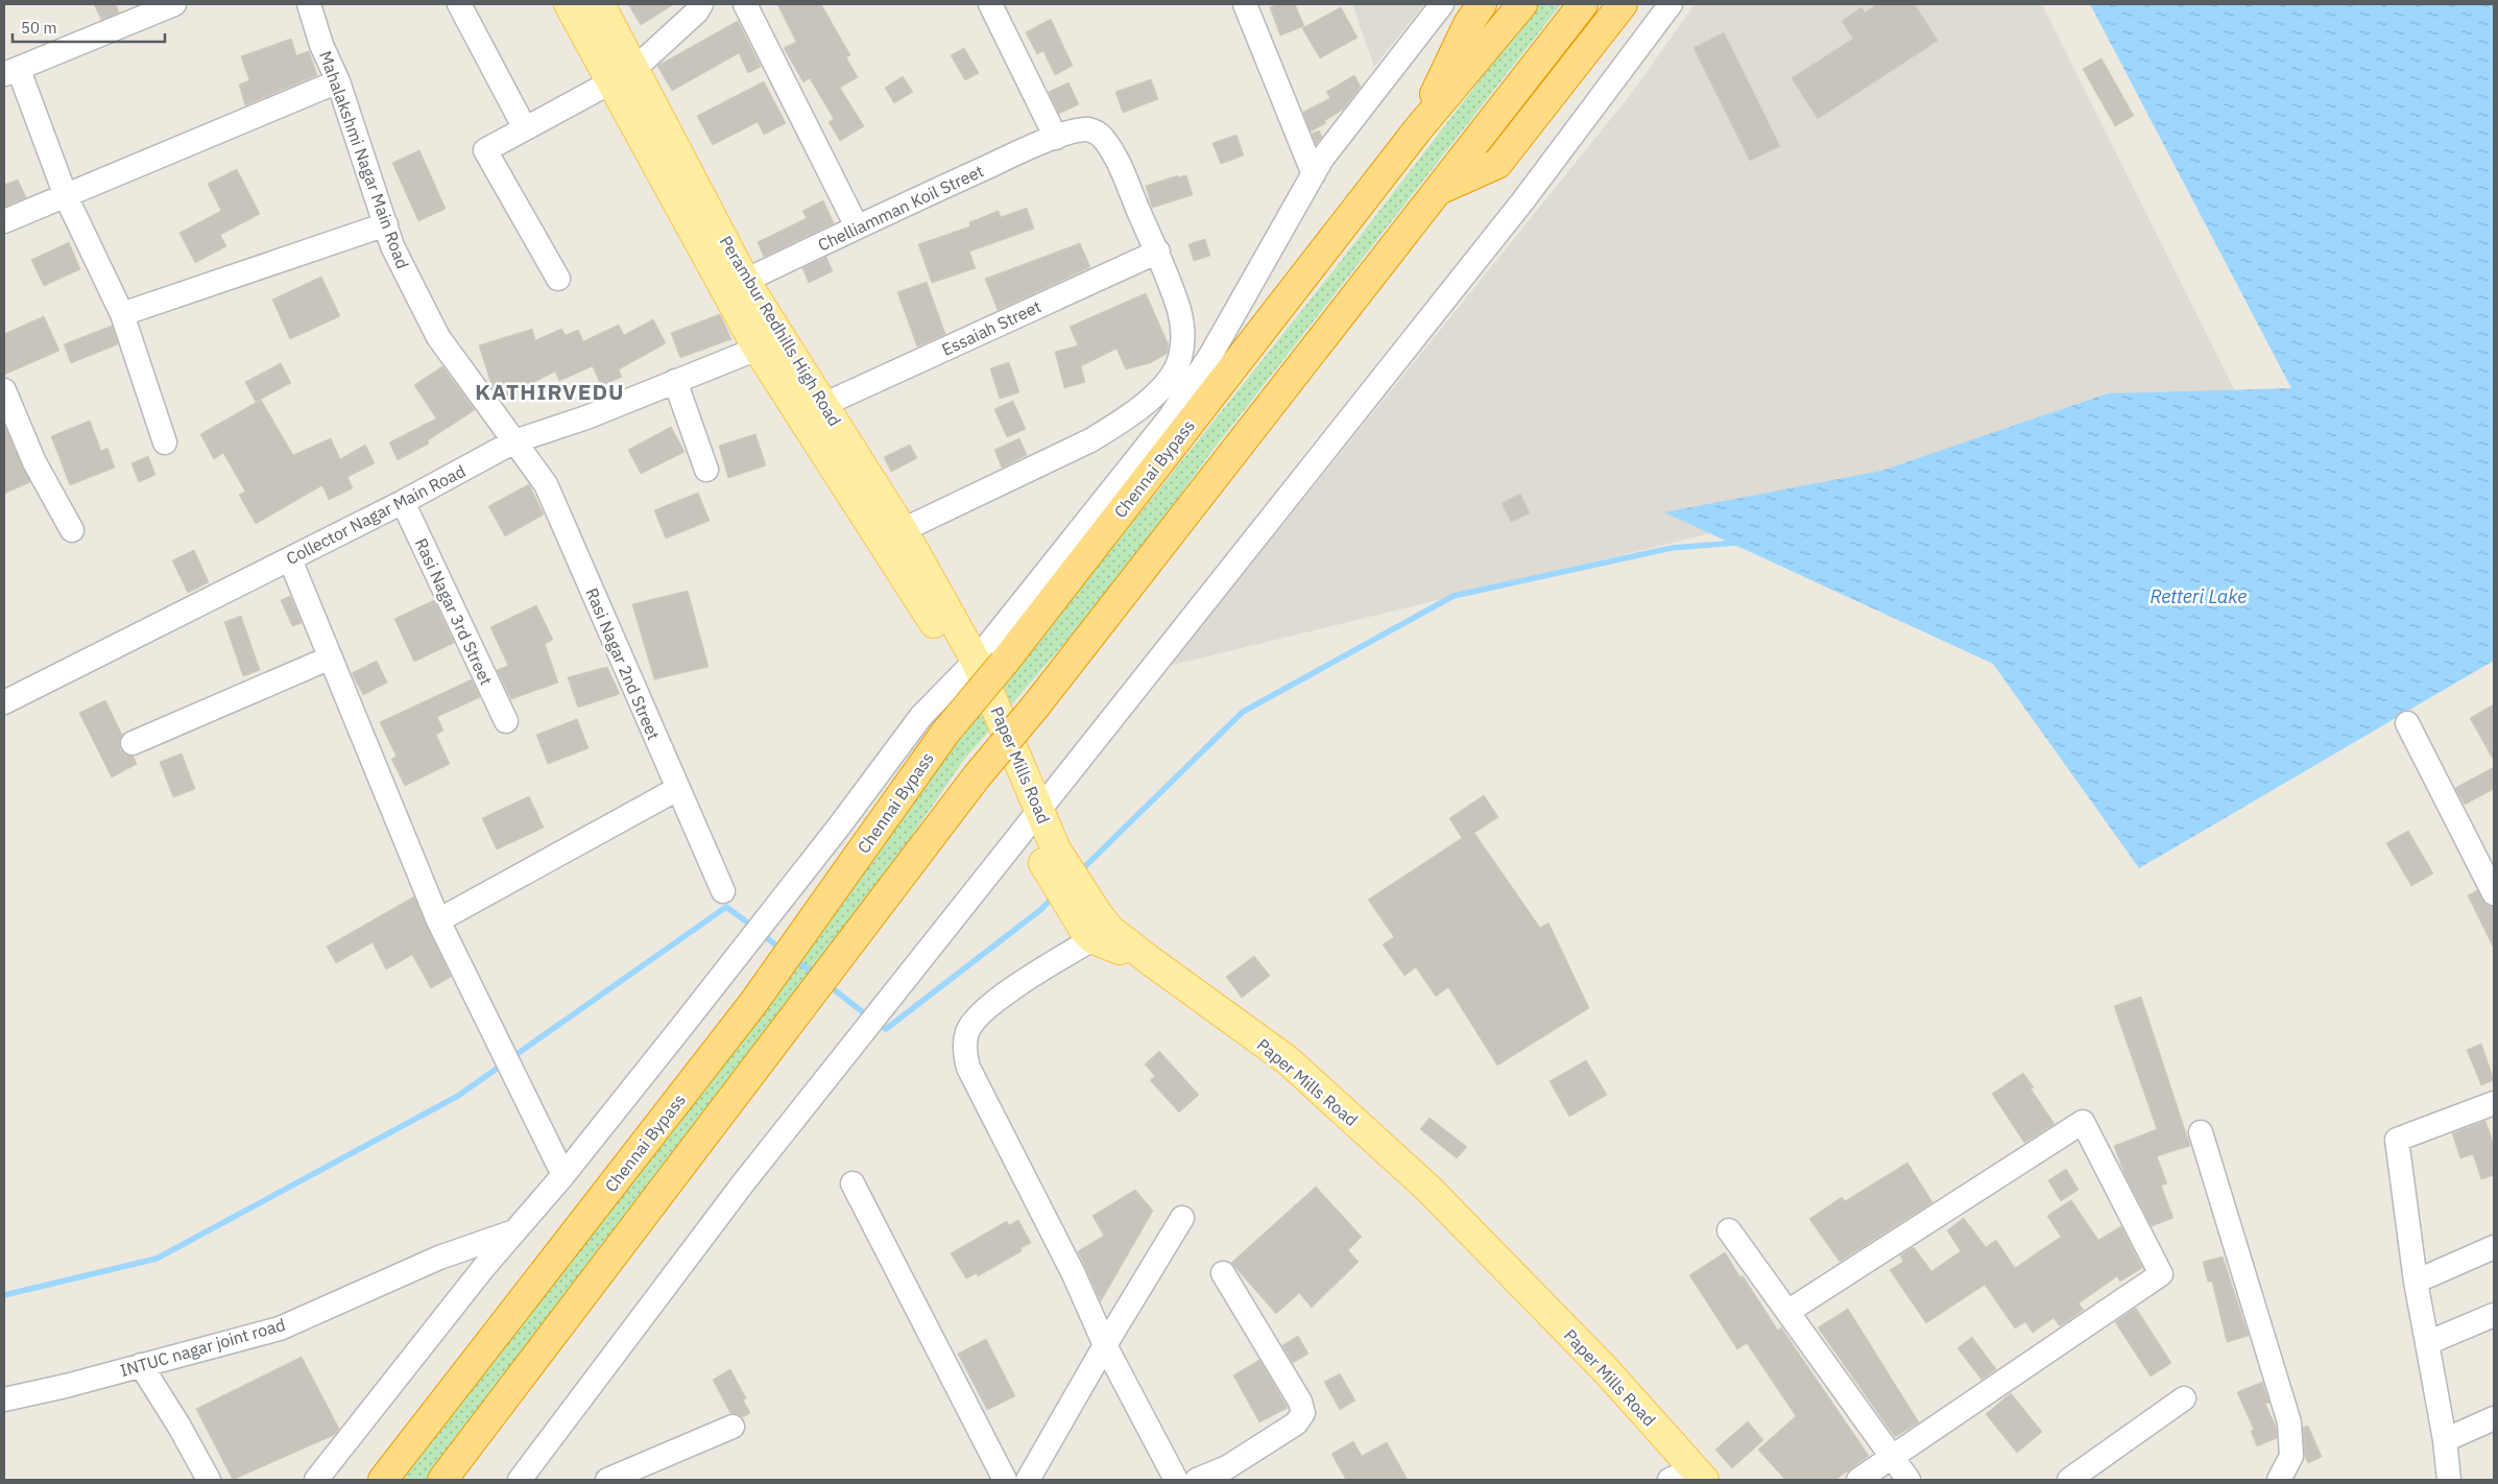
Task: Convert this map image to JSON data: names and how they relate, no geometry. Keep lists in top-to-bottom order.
{
  "streets": {
    "highway": ["Chennai Bypass"],
    "main road": ["Perambur Redhills High Road", "Paper Mills Road"],
    "street": [
      "Mahalakshmi Nagar Main Road",
      "Chelliamman Koil Street",
      "Essaiah Street",
      "Collector Nagar Main Road",
      "Rasi Nagar 3rd Street",
      "Rasi Nagar 2nd Street",
      "INTUC nagar joint road"
    ]
  },
  "crossings": [
    ["Mahalakshmi Nagar Main Road", "Collector Nagar Main Road"],
    ["Mahalakshmi Nagar Main Road", "Rasi Nagar 2nd Street"],
    ["Chelliamman Koil Street", "Essaiah Street"],
    ["Chelliamman Koil Street", "Perambur Redhills High Road"],
    ["Essaiah Street", "Perambur Redhills High Road"],
    ["Perambur Redhills High Road", "Chennai Bypass"],
    ["Perambur Redhills High Road", "Collector Nagar Main Road"],
    ["Perambur Redhills High Road", "Paper Mills Road"],
    ["Chennai Bypass", "Paper Mills Road"],
    ["Collector Nagar Main Road", "Rasi Nagar 3rd Street"],
    ["Collector Nagar Main Road", "Rasi Nagar 2nd Street"]
  ],
  "districts": ["KATHIRVEDU"],
  "water": ["Retteri Lake"],
  "scale_bar": "50 m"
}
